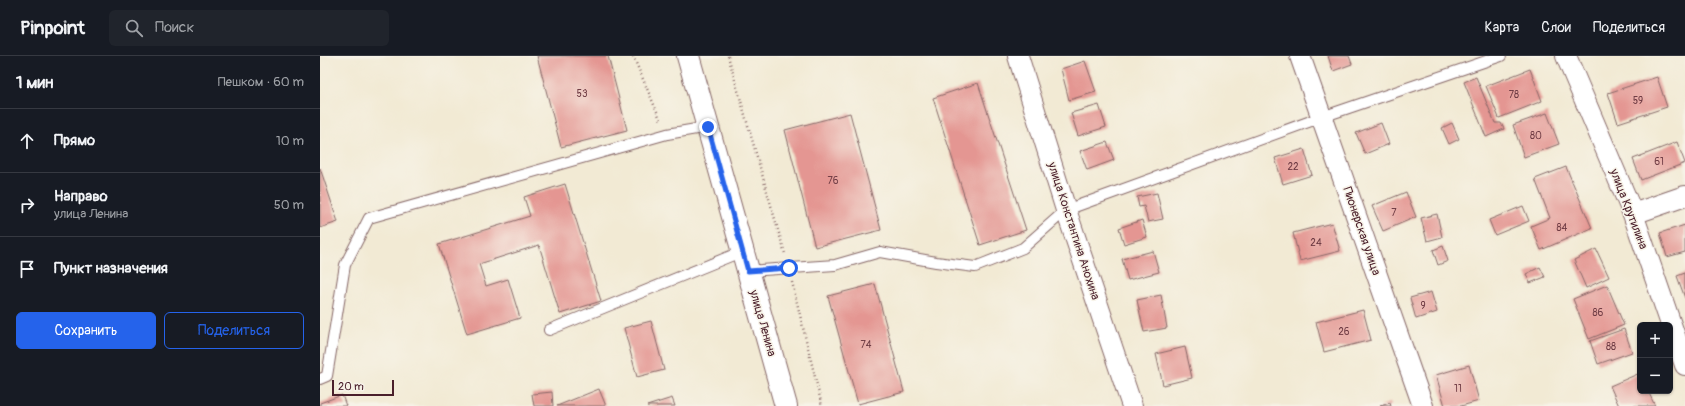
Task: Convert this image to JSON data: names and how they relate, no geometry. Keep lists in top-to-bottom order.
{
  "streets": {
    "main road": ["улица Ленина"],
    "street": ["улица Крутилина", "улица Константина Анохина", "Пионерская улица"]
  },
  "house_numbers": [
    "53",
    "78",
    "59",
    "80",
    "61",
    "22",
    "76",
    "7",
    "84",
    "24",
    "9",
    "86",
    "26",
    "74",
    "88",
    "11"
  ],
  "scale_bar": "20 m",
  "page": {
    "header": "Pinpoint",
    "search": "Поиск",
    "nav": ["Карта", "Слои", "Поделиться"],
    "heading": ["1 мин", "Пешком · 60 m"],
    "list": [
      ["Прямо", "10 m"],
      ["Направо", "улица Ленина", "50 m"],
      "Пункт назначения"
    ],
    "buttons": ["Сохранить", "Поделиться"],
    "map_buttons": ["+", "−"],
    "scale": "20 m"
  }
}
